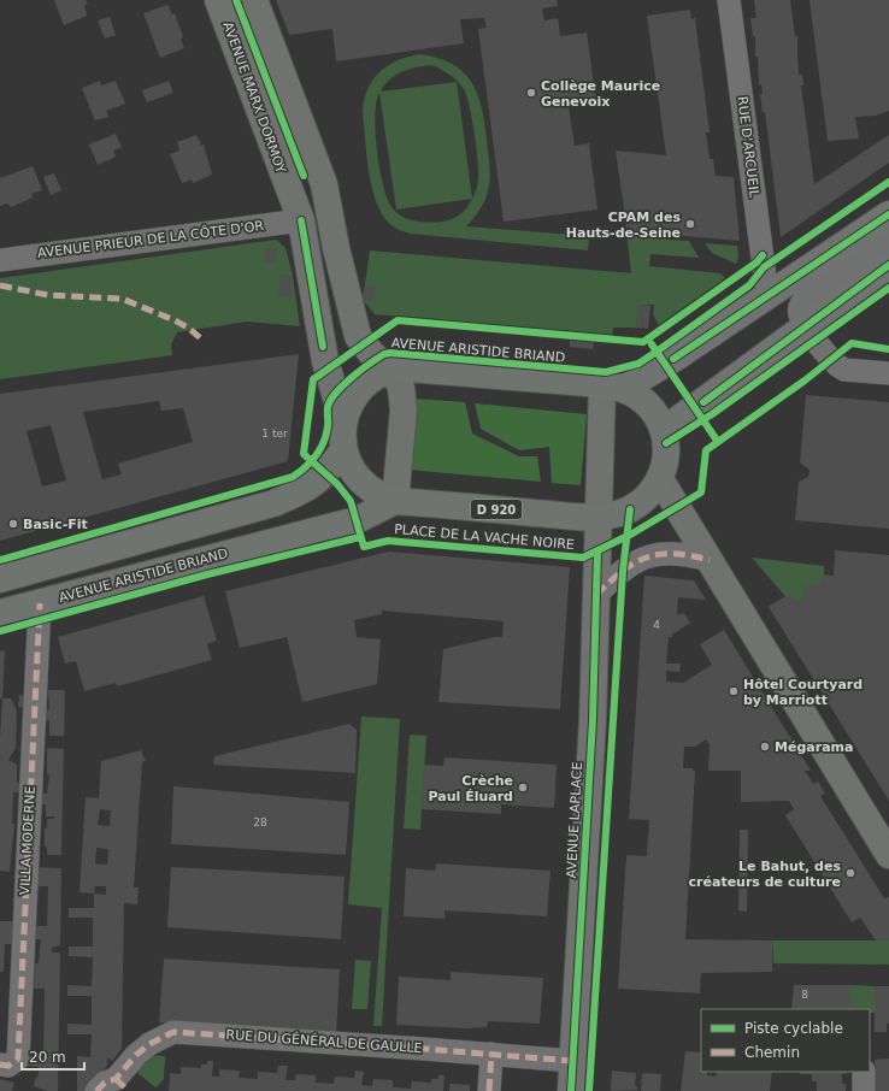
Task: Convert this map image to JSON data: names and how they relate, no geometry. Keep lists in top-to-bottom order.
{
  "streets": {
    "main road": [
      "AVENUE MARX DORMOY",
      "AVENUE ARISTIDE BRIAND",
      "D 920",
      "AVENUE LAPLACE"
    ],
    "street": [
      "RUE D'ARCUEIL",
      "AVENUE PRIEUR DE LA CÔTE D'OR",
      "VILLA MODERNE",
      "RUE DU GÉNÉRAL DE GAULLE"
    ],
    "cycle path": ["PLACE DE LA VACHE NOIRE"]
  },
  "crossings": [
    ["AVENUE MARX DORMOY", "AVENUE PRIEUR DE LA CÔTE D'OR"],
    ["AVENUE MARX DORMOY", "AVENUE ARISTIDE BRIAND"],
    ["AVENUE ARISTIDE BRIAND", "AVENUE LAPLACE"],
    ["AVENUE ARISTIDE BRIAND", "VILLA MODERNE"],
    ["AVENUE LAPLACE", "RUE DU GÉNÉRAL DE GAULLE"]
  ],
  "places": [
    "Collège Maurice Genevoix",
    "CPAM des Hauts-de-Seine",
    "Basic-Fit",
    "Hôtel Courtyard by Marriott",
    "Mégarama",
    "Crèche Paul Éluard",
    "Le Bahut, des créateurs de culture"
  ],
  "house_numbers": [
    "1 ter",
    "4",
    "28",
    "8"
  ],
  "legend": ["Piste cyclable", "Chemin"],
  "scale_bar": "20 m"
}
